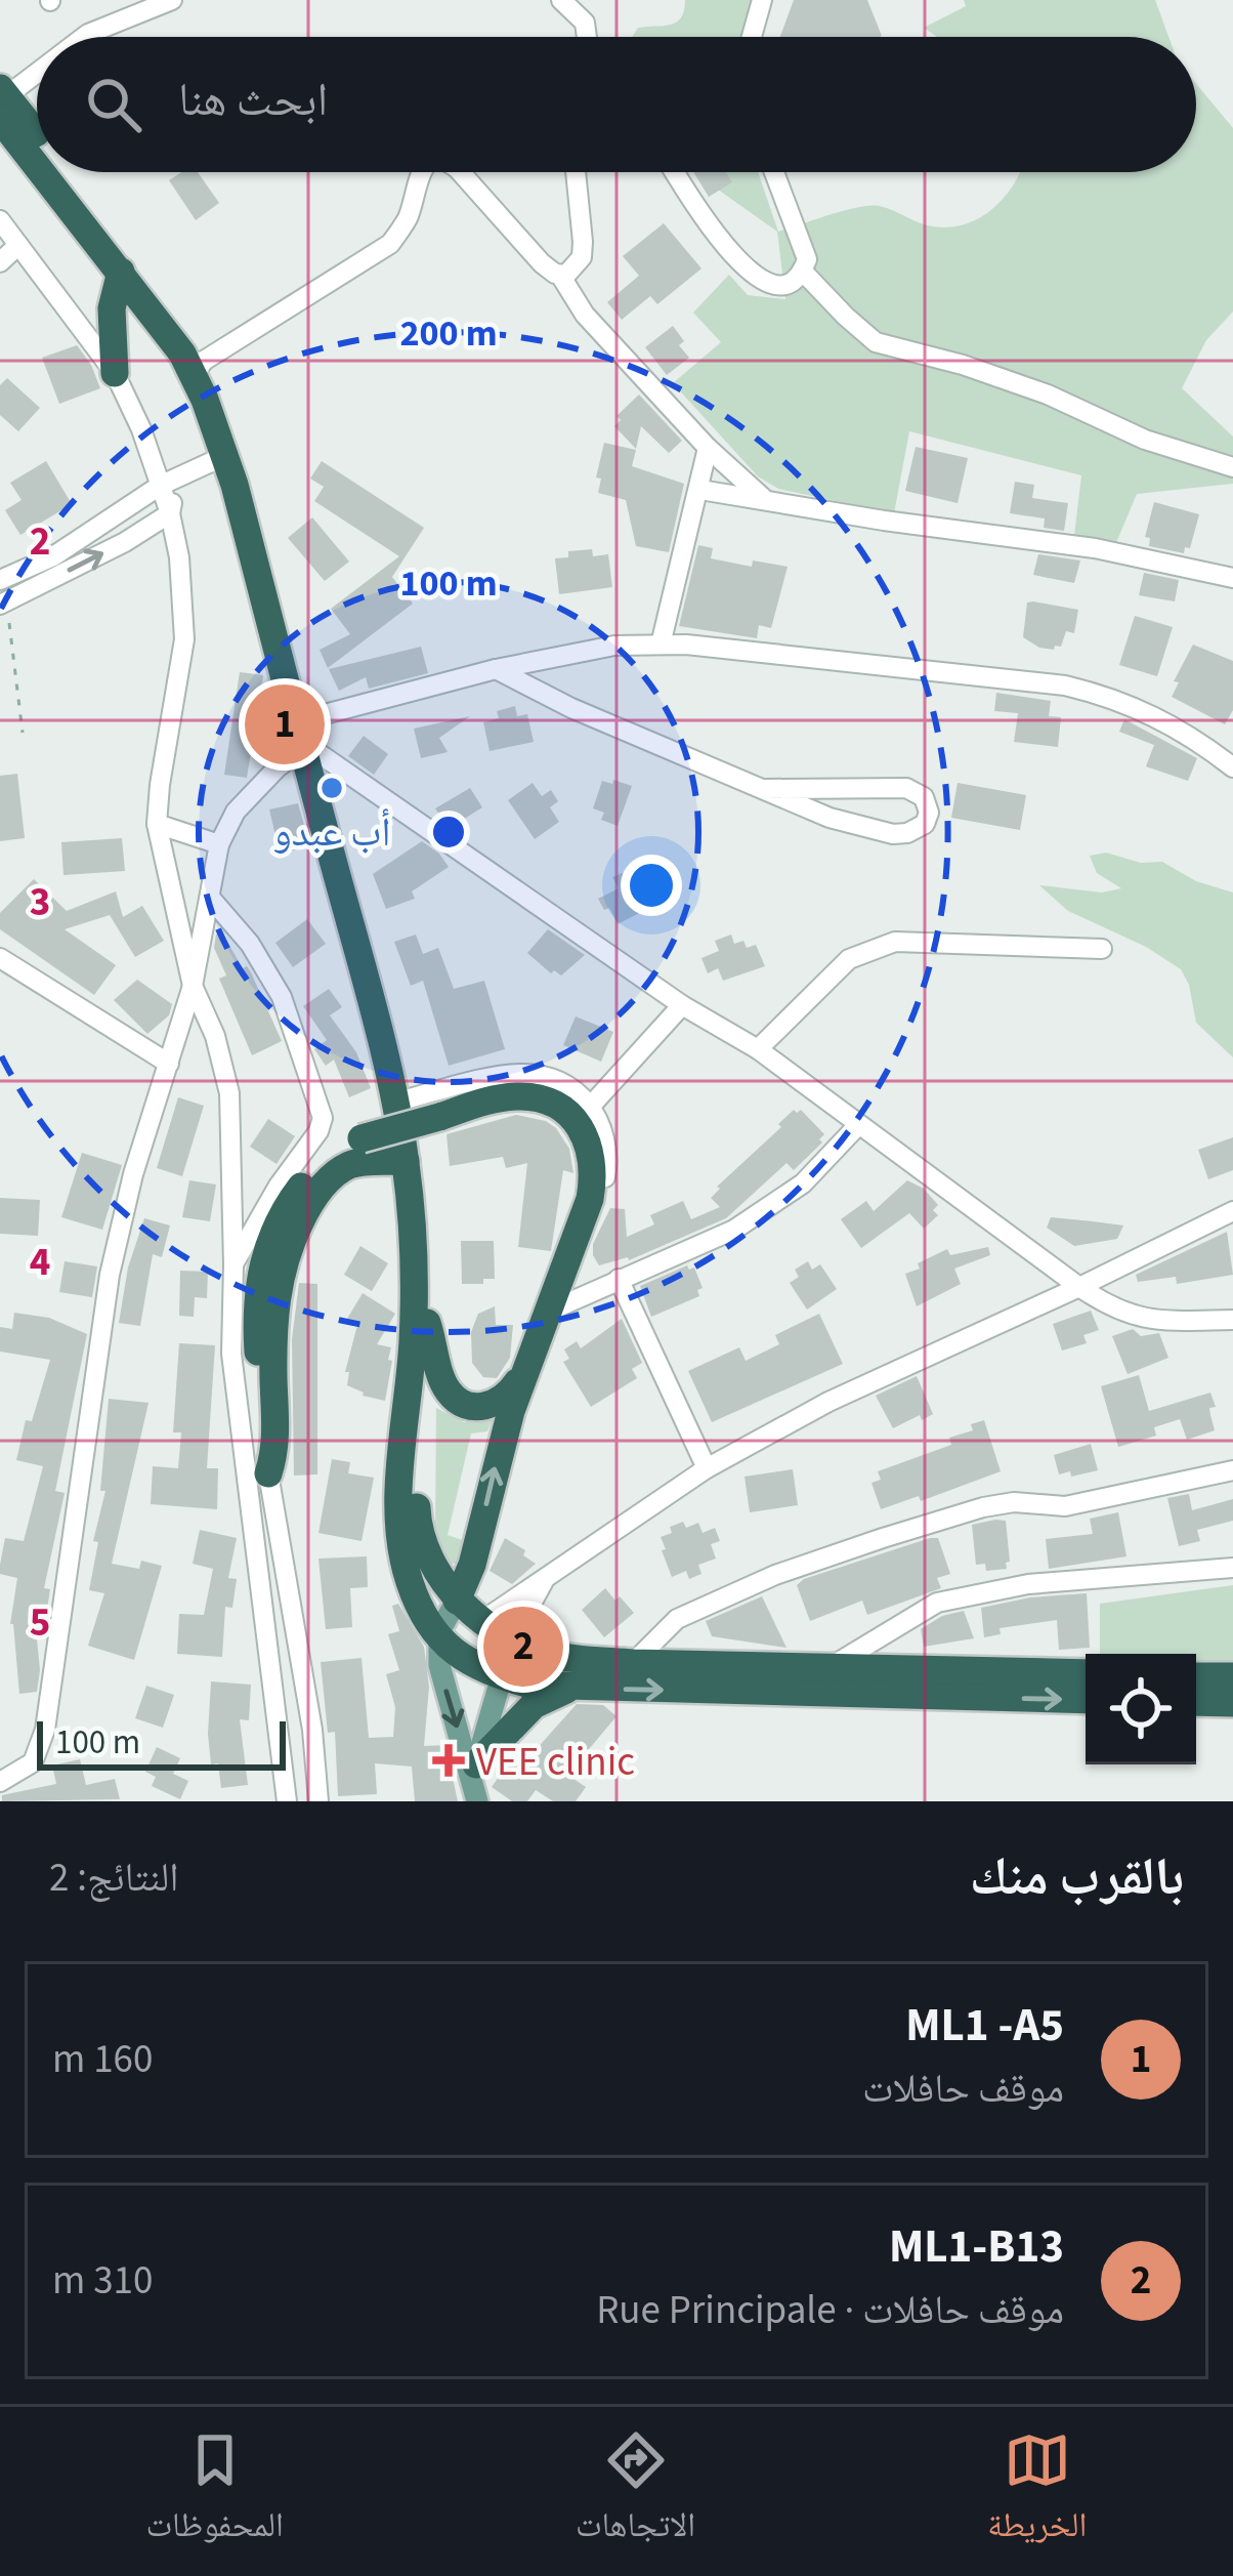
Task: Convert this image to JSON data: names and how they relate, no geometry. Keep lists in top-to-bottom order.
{
  "places": {
    "other": ["أب عبدو"],
    "health": ["VEE clinic"]
  },
  "scale_bar": "100 m",
  "page": {
    "search": "ابحث هنا",
    "pins": ["1", "2"],
    "scale": "100 m",
    "heading": ["بالقرب منك", "النتائج: 2"],
    "list": [
      {
        "mark": "1",
        "name": "ML1 -A5",
        "note": "موقف حافلات",
        "value": "160 m"
      },
      {
        "mark": "2",
        "name": "ML1-B13",
        "note": "موقف حافلات · Rue Principale",
        "value": "310 m"
      }
    ],
    "nav": ["الخريطة", "الاتجاهات", "المحفوظات"]
  },
  "grid": {
    "rows": [
      "2",
      "3",
      "4",
      "5"
    ]
  },
  "rings": ["200 m", "100 m"]
}
